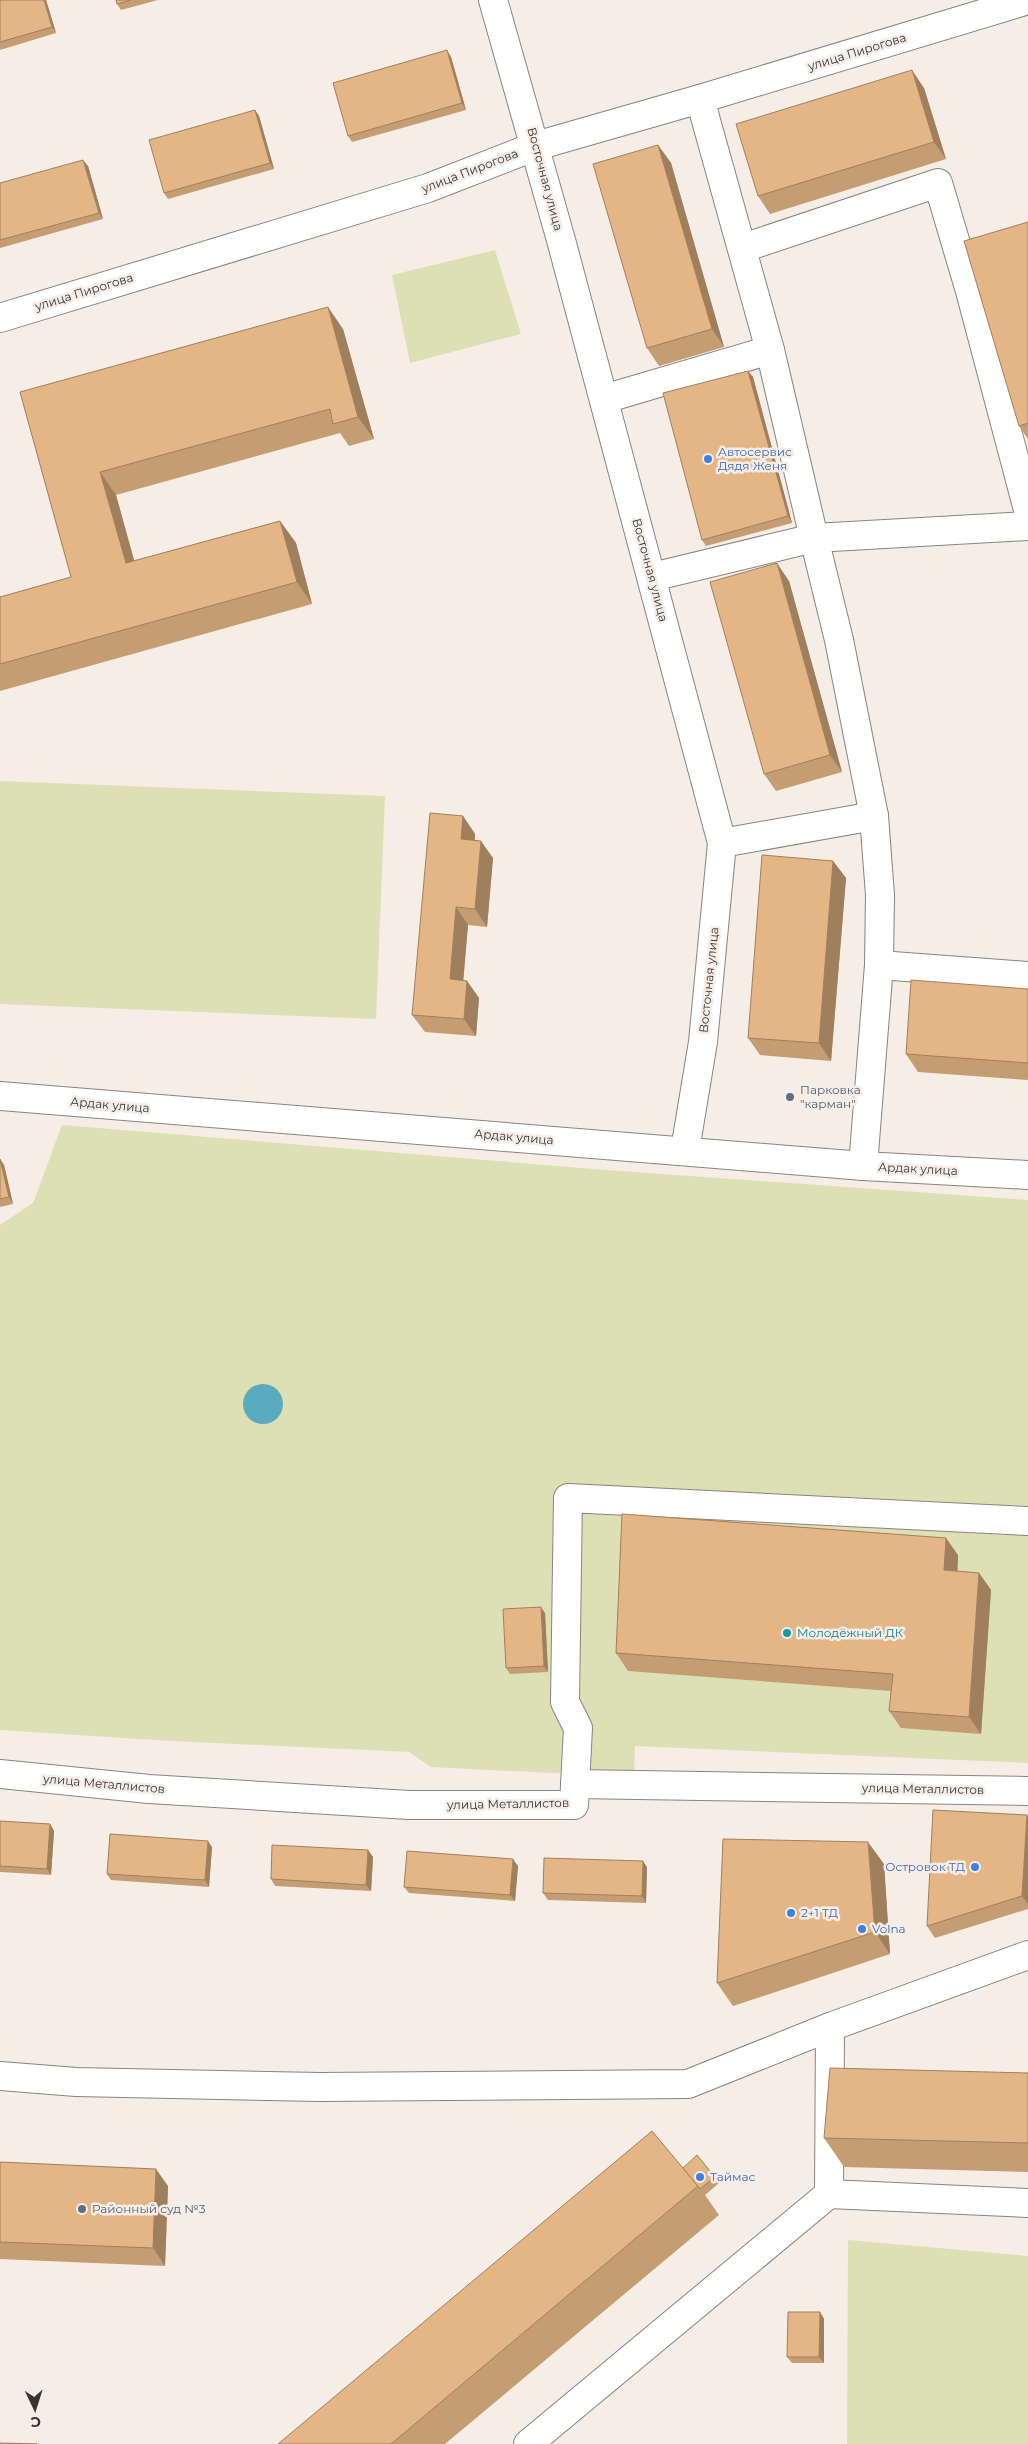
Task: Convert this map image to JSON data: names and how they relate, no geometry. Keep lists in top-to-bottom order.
{
  "streets": {
    "street": [
      "улица Пирогова",
      "Восточная улица",
      "Ардак улица",
      "улица Металлистов"
    ]
  },
  "crossings": [
    ["улица Пирогова", "Восточная улица"],
    ["Восточная улица", "Ардак улица"]
  ],
  "places": [
    "Автосервис Дядя Женя",
    "Парковка \"карман\"",
    "Молодёжный ДК",
    "Островок ТД",
    "2+1 ТД",
    "Volna",
    "Таймас",
    "Районный суд №3"
  ],
  "north": "bottom"
}
